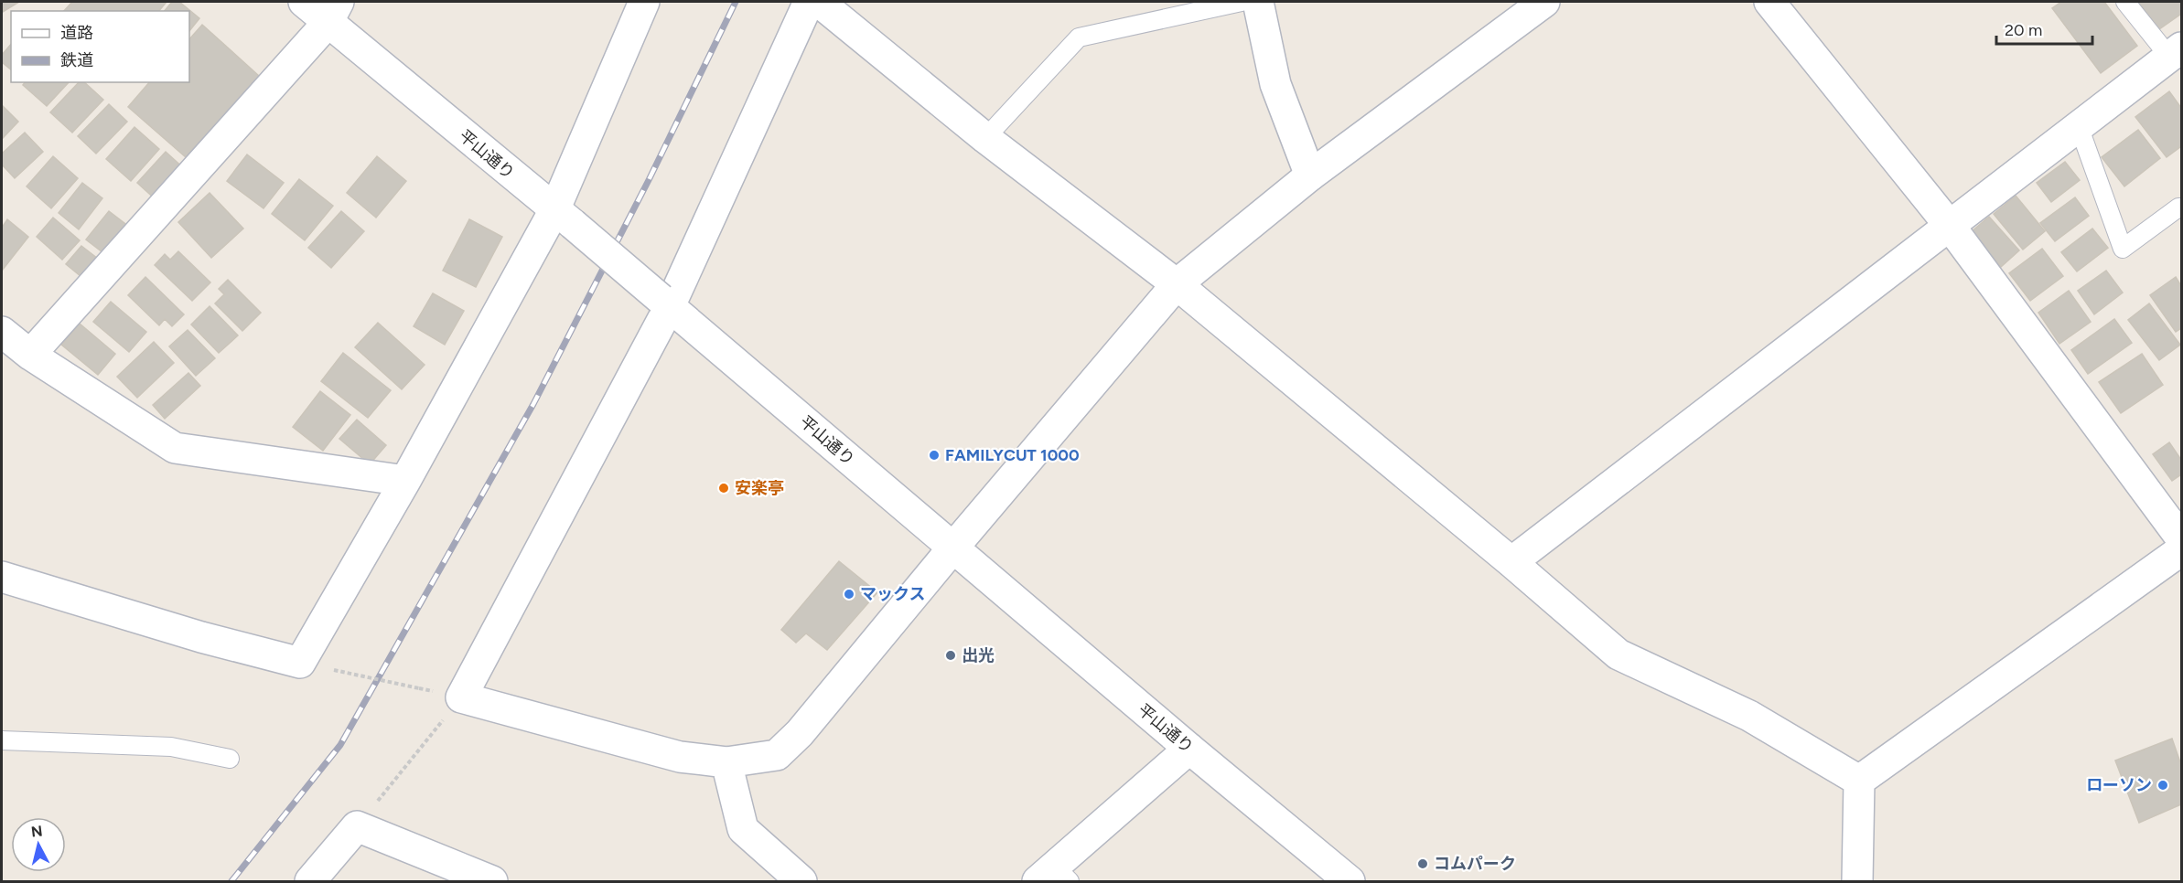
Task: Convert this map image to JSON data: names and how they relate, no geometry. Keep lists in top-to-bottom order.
{
  "streets": {
    "street": ["平山通り"]
  },
  "places": [
    "FAMILYCUT 1000",
    "安楽亭",
    "マックス",
    "出光",
    "ローソン",
    "コムパーク"
  ],
  "legend": ["道路", "鉄道"],
  "scale_bar": "20 m",
  "north": "top"
}
